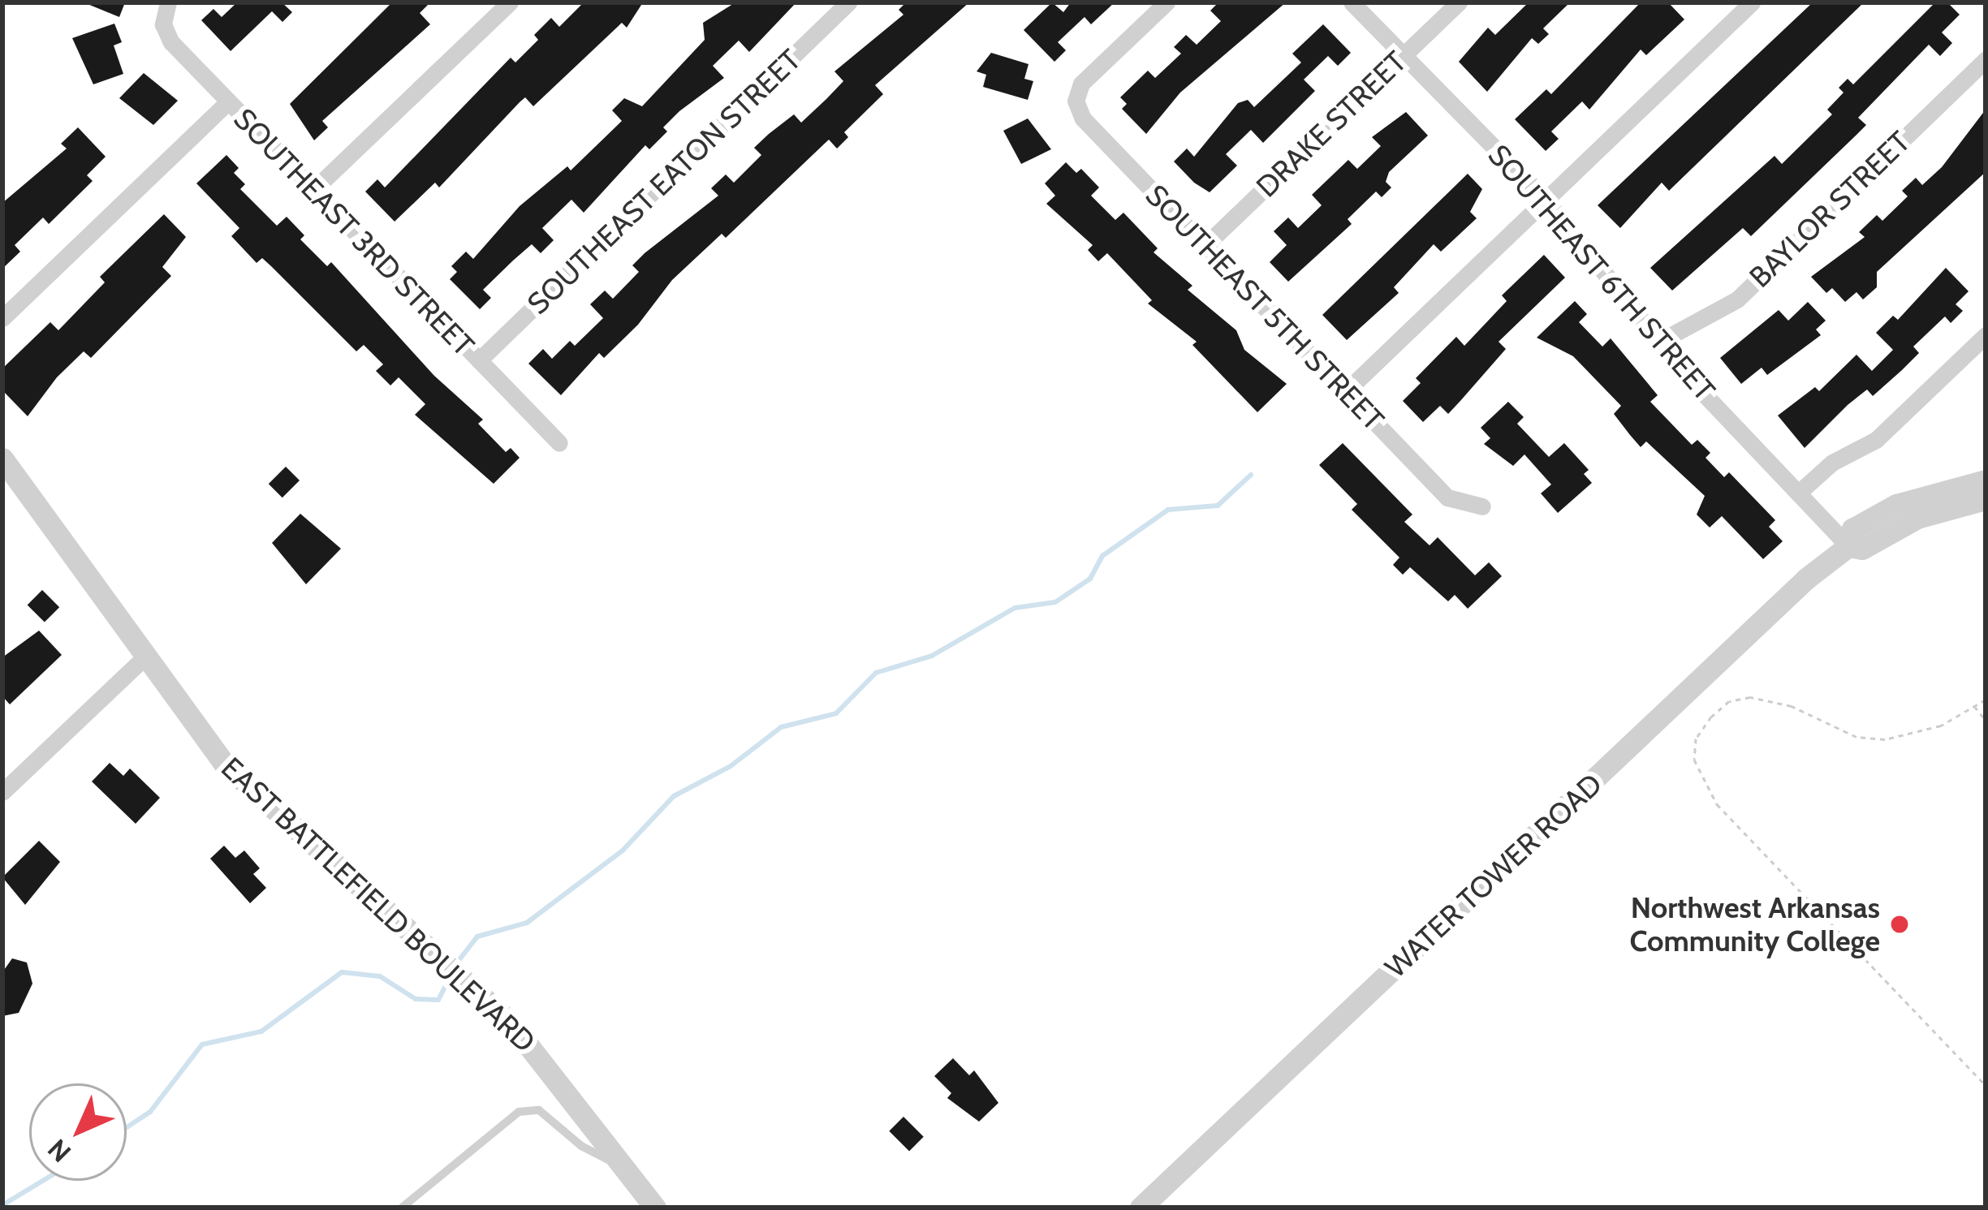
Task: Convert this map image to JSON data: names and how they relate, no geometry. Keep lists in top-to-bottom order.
{
  "streets": {
    "street": [
      "DRAKE STREET",
      "SOUTHEAST EATON STREET",
      "BAYLOR STREET",
      "SOUTHEAST 3RD STREET",
      "SOUTHEAST 6TH STREET",
      "SOUTHEAST 5TH STREET",
      "WATER TOWER ROAD",
      "EAST BATTLEFIELD BOULEVARD"
    ]
  },
  "crossings": [
    ["DRAKE STREET", "SOUTHEAST 6TH STREET"],
    ["DRAKE STREET", "SOUTHEAST 5TH STREET"],
    ["SOUTHEAST EATON STREET", "SOUTHEAST 3RD STREET"],
    ["BAYLOR STREET", "SOUTHEAST 6TH STREET"],
    ["SOUTHEAST 6TH STREET", "WATER TOWER ROAD"]
  ],
  "places": ["Northwest Arkansas Community College"],
  "north": "bottom left"
}
